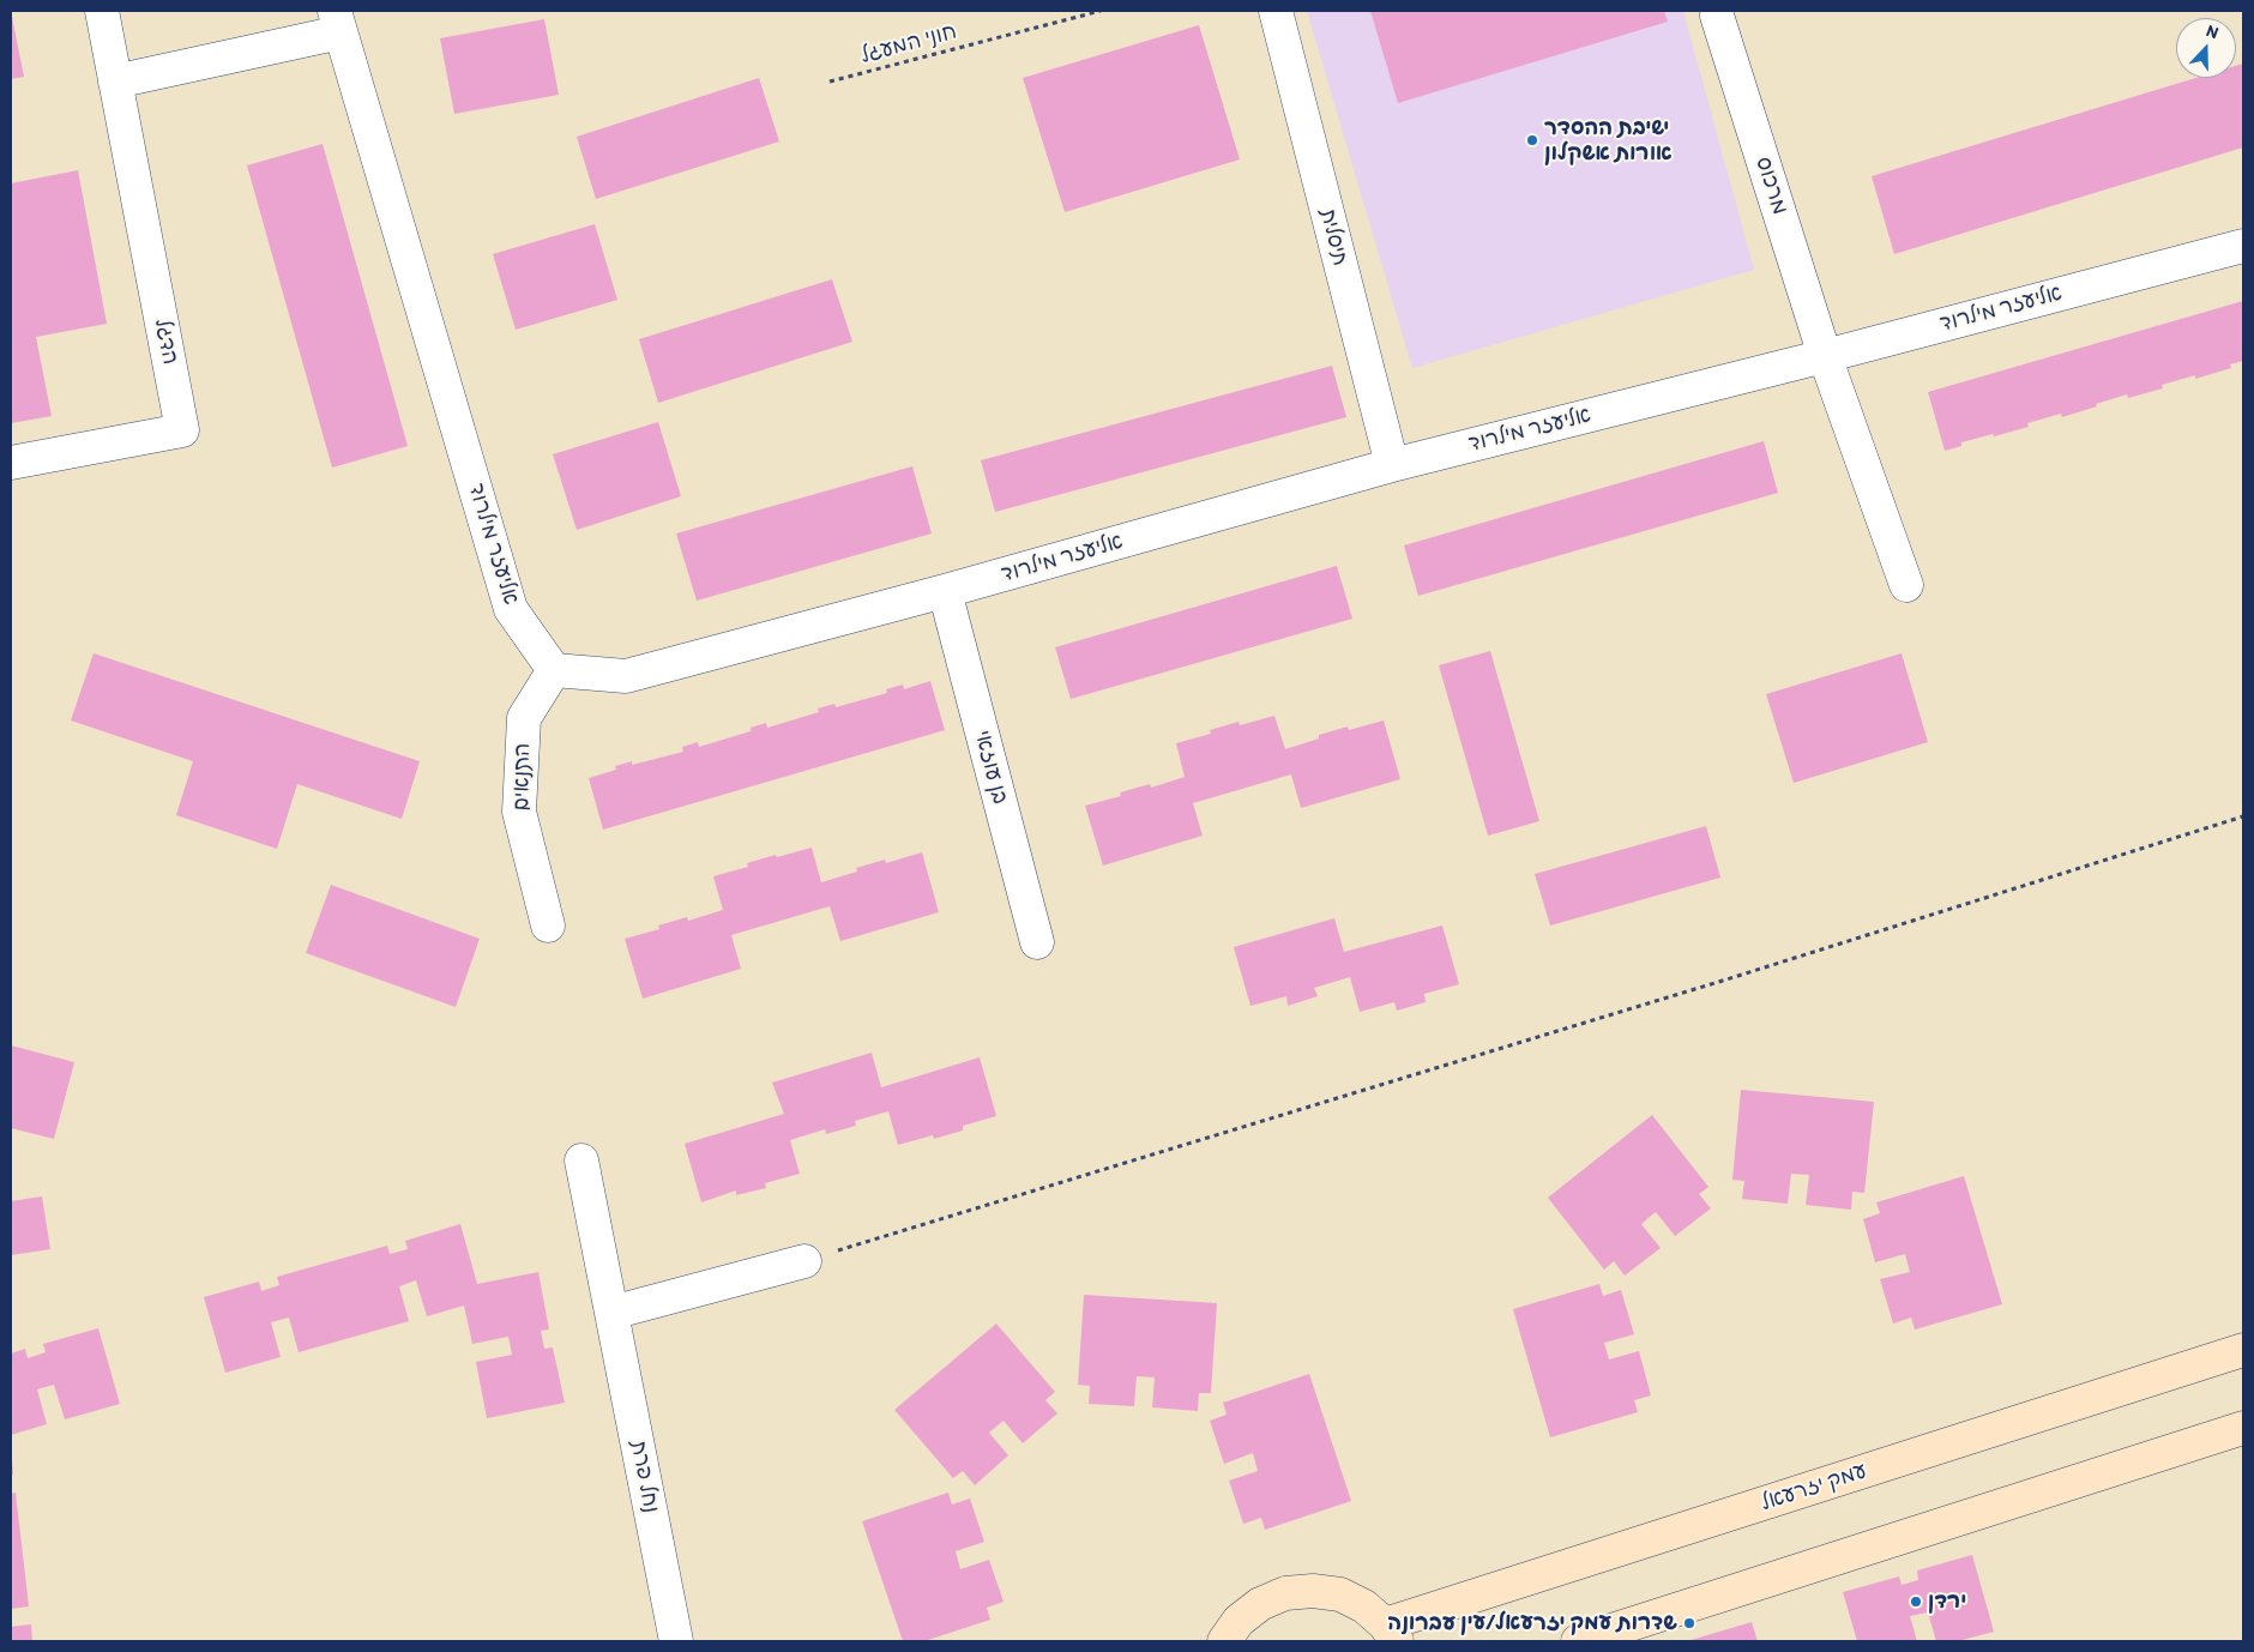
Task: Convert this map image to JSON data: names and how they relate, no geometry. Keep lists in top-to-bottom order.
{
  "streets": {
    "main road": ["עמק יזרעאל"],
    "street": [
      "מרכוס",
      "תיסלית",
      "אליעזר מילרוד",
      "הדגל",
      "בן עוזאי",
      "התנאים",
      "נחל פרת"
    ],
    "path": ["חוני המעגל"]
  },
  "crossings": [
    ["מרכוס", "אליעזר מילרוד"],
    ["תיסלית", "אליעזר מילרוד"],
    ["אליעזר מילרוד", "בן עוזאי"],
    ["אליעזר מילרוד", "התנאים"]
  ],
  "places": ["ישיבת ההסדר אורות אשקלון", "ירדן", "שדרות עמק יזרעאל/עין עברונה"],
  "north": "top"
}
